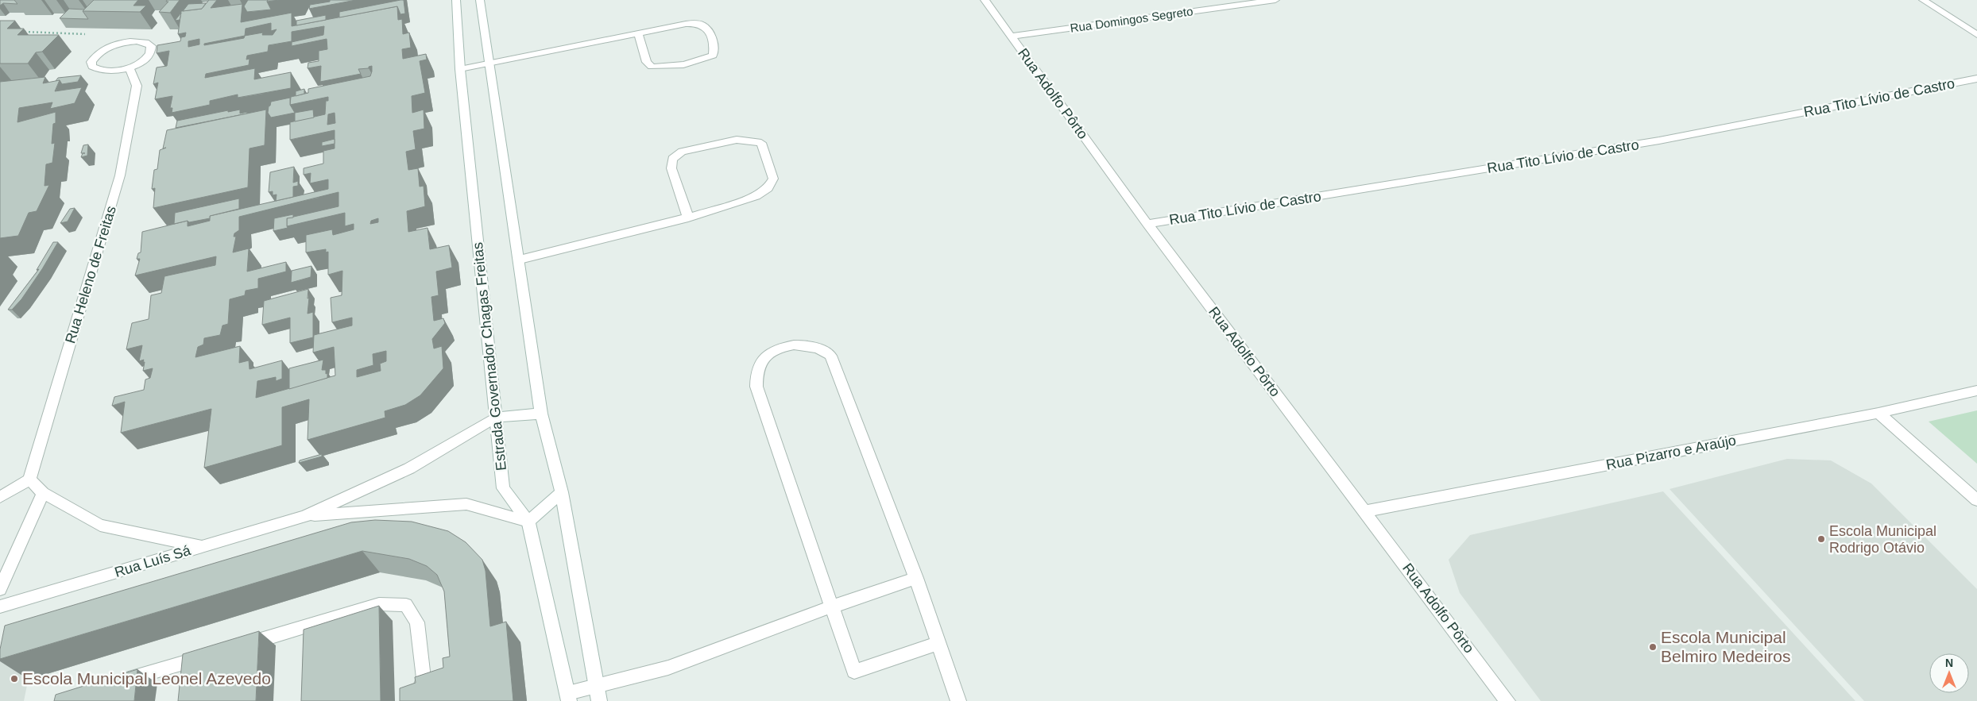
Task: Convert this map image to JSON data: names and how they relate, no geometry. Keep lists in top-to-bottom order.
{
  "streets": {
    "street": [
      "Rua Domingos Segreto",
      "Rua Adolfo Pôrto",
      "Rua Tito Lívio de Castro",
      "Rua Heleno de Freitas",
      "Estrada Governador Chagas Freitas",
      "Rua Pizarro e Araújo",
      "Rua Luís Sá"
    ]
  },
  "crossings": [
    ["Rua Domingos Segreto", "Rua Adolfo Pôrto"],
    ["Rua Adolfo Pôrto", "Rua Tito Lívio de Castro"],
    ["Rua Adolfo Pôrto", "Rua Pizarro e Araújo"],
    ["Estrada Governador Chagas Freitas", "Rua Luís Sá"]
  ],
  "places": ["Escola Municipal Rodrigo Otávio", "Escola Municipal Belmiro Medeiros", "Escola Municipal Leonel Azevedo"],
  "north": "top"
}
